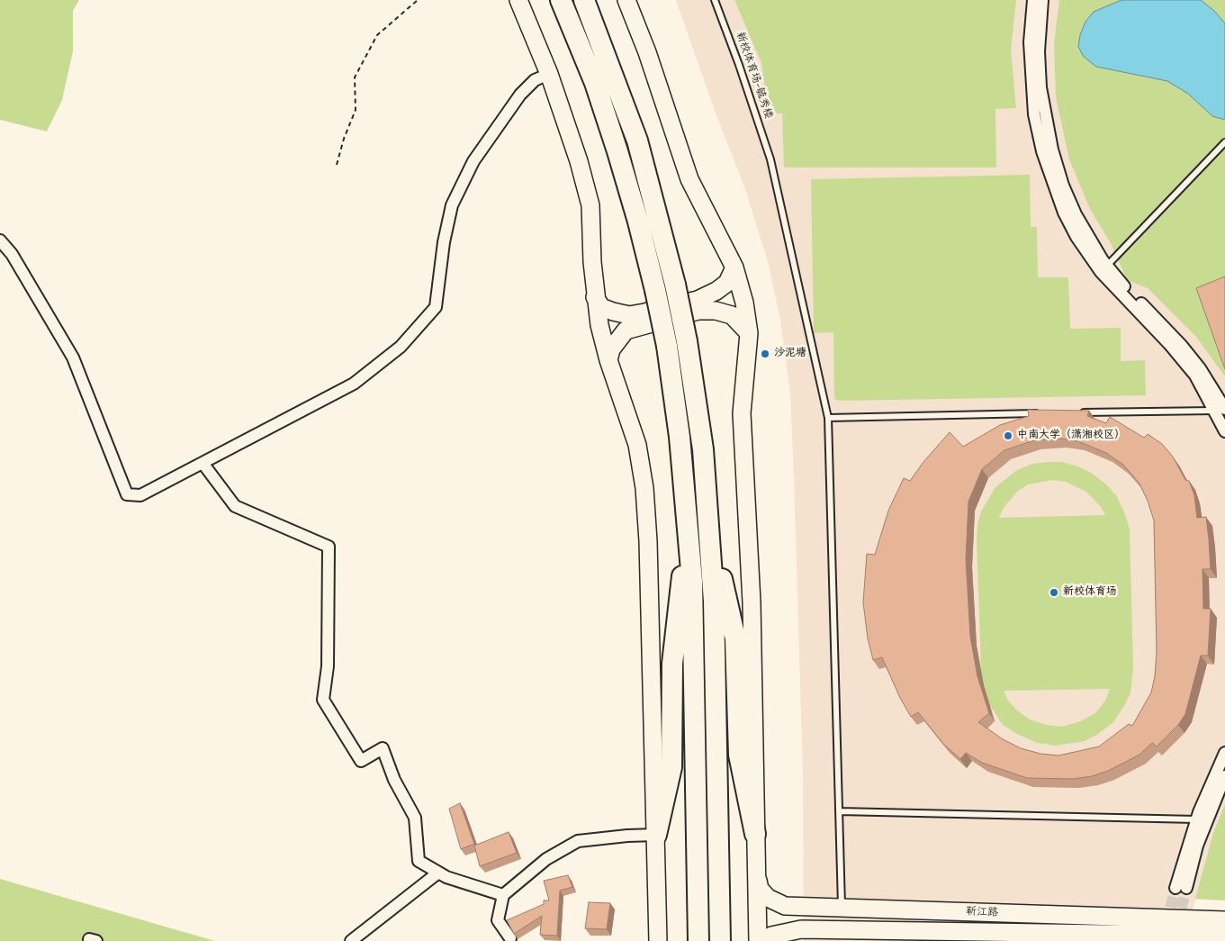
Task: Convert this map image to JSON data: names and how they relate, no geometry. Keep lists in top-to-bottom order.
{
  "streets": {
    "main road": ["靳江路"],
    "lane": ["新校体育场-毓秀楼"]
  },
  "crossings": [
    ["新校体育场-毓秀楼", "靳江路"]
  ],
  "places": ["沙泥塘", "中南大学（潇湘校区）", "新校体育场"]
}
